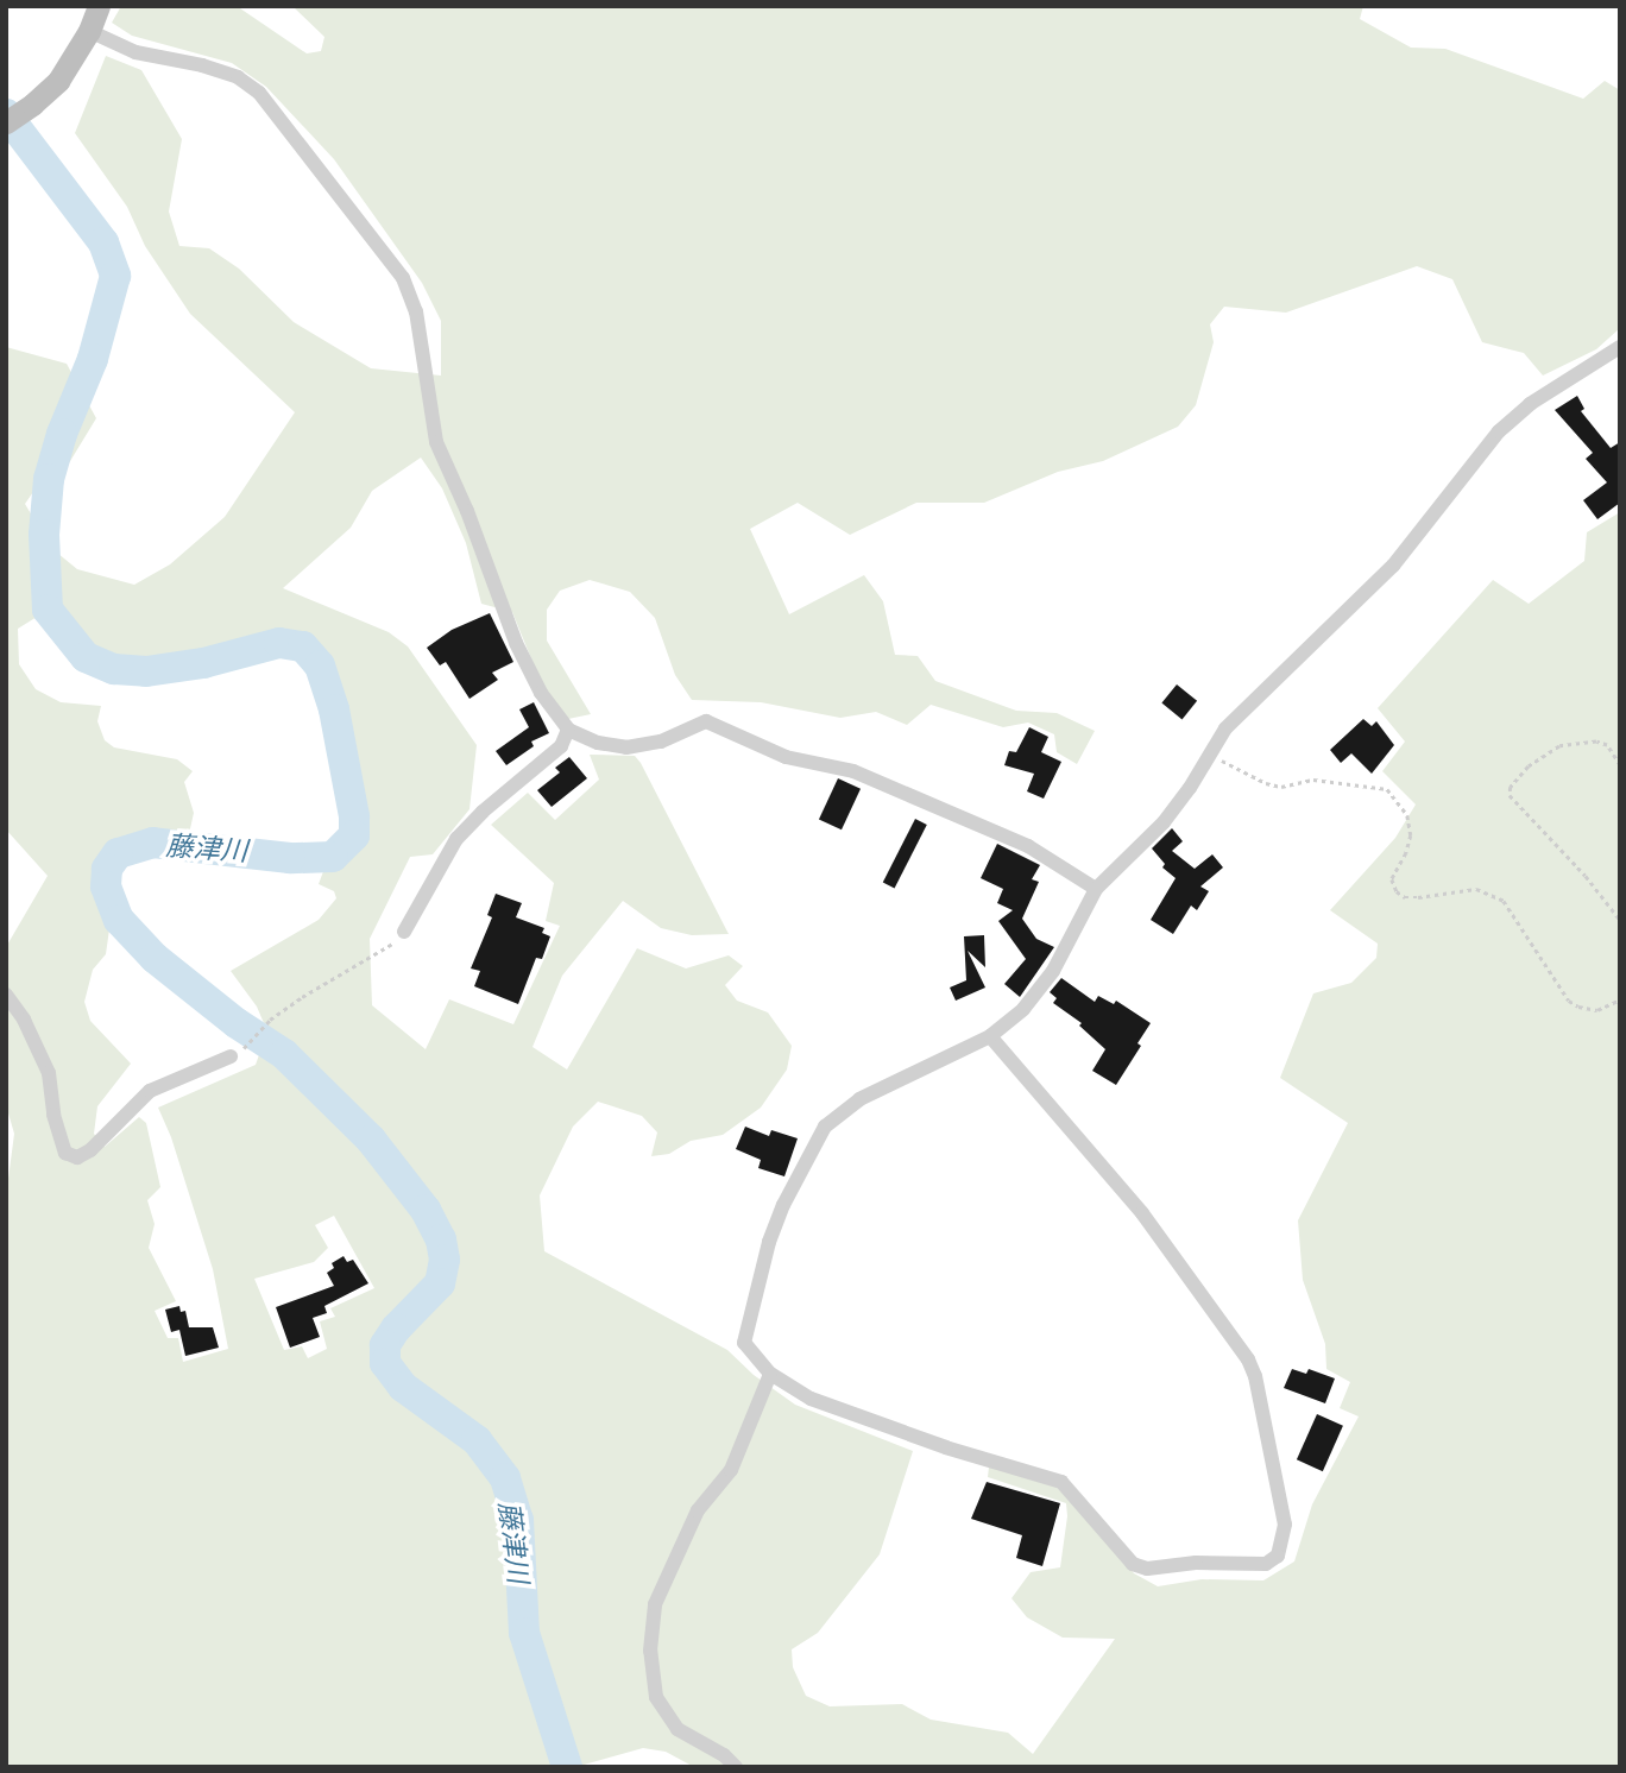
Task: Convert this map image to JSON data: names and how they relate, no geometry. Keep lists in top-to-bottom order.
{
  "water": ["藤津川"]
}
